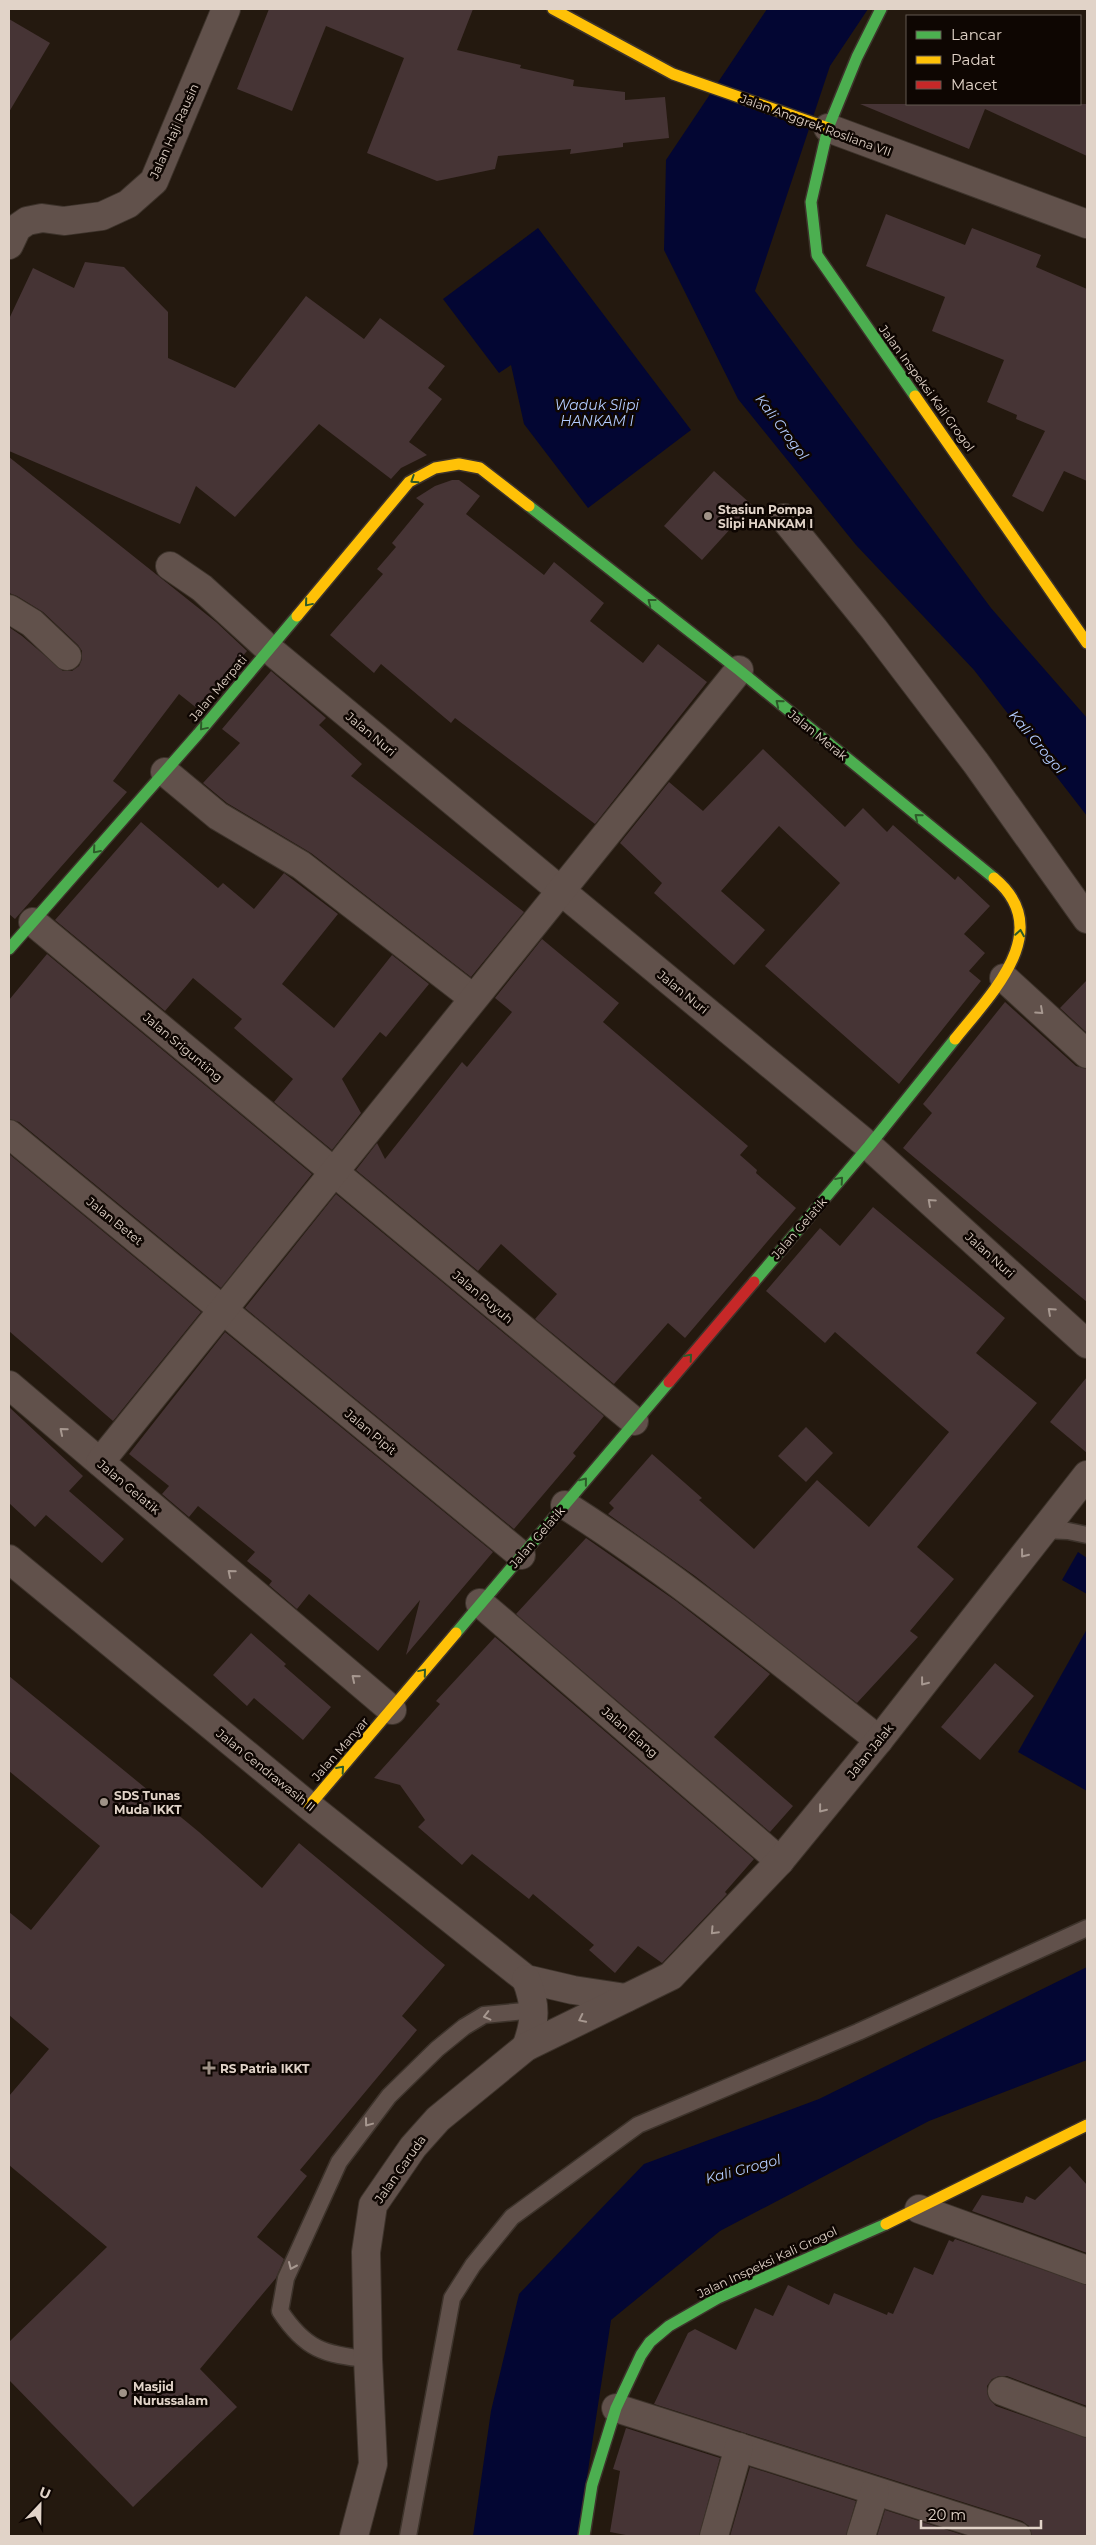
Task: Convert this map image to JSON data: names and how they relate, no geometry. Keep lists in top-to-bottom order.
{
  "streets": {
    "street": [
      "Jalan Anggrek Rosliana VII",
      "Jalan Haji Rausin",
      "Jalan Inspeksi Kali Grogol",
      "Jalan Merpati",
      "Jalan Nuri",
      "Jalan Merak",
      "Jalan Srigunting",
      "Jalan Betet",
      "Jalan Gelatik",
      "Jalan Puyuh",
      "Jalan Pipit",
      "Jalan Elang",
      "Jalan Manyar",
      "Jalan Jalak",
      "Jalan Cendrawasih II",
      "Jalan Garuda"
    ]
  },
  "crossings": [
    ["Jalan Anggrek Rosliana VII", "Jalan Inspeksi Kali Grogol"],
    ["Jalan Merpati", "Jalan Nuri"],
    ["Jalan Merpati", "Jalan Merak"],
    ["Jalan Merpati", "Jalan Srigunting"],
    ["Jalan Nuri", "Jalan Gelatik"],
    ["Jalan Merak", "Jalan Gelatik"],
    ["Jalan Srigunting", "Jalan Puyuh"],
    ["Jalan Betet", "Jalan Pipit"],
    ["Jalan Gelatik", "Jalan Puyuh"],
    ["Jalan Gelatik", "Jalan Pipit"],
    ["Jalan Gelatik", "Jalan Elang"],
    ["Jalan Gelatik", "Jalan Manyar"],
    ["Jalan Elang", "Jalan Jalak"],
    ["Jalan Manyar", "Jalan Cendrawasih II"],
    ["Jalan Jalak", "Jalan Cendrawasih II"],
    ["Jalan Jalak", "Jalan Garuda"],
    ["Jalan Cendrawasih II", "Jalan Garuda"]
  ],
  "one_way": ["Jalan Merpati", "Jalan Manyar", "Jalan Jalak"],
  "water": ["Waduk Slipi HANKAM I", "Kali Grogol"],
  "places": {
    "other": ["Stasiun Pompa Slipi HANKAM I", "SDS Tunas Muda IKKT", "Masjid Nurussalam"],
    "health": ["RS Patria IKKT"]
  },
  "legend": ["Lancar", "Padat", "Macet"],
  "scale_bar": "20 m",
  "north": "top"
}
